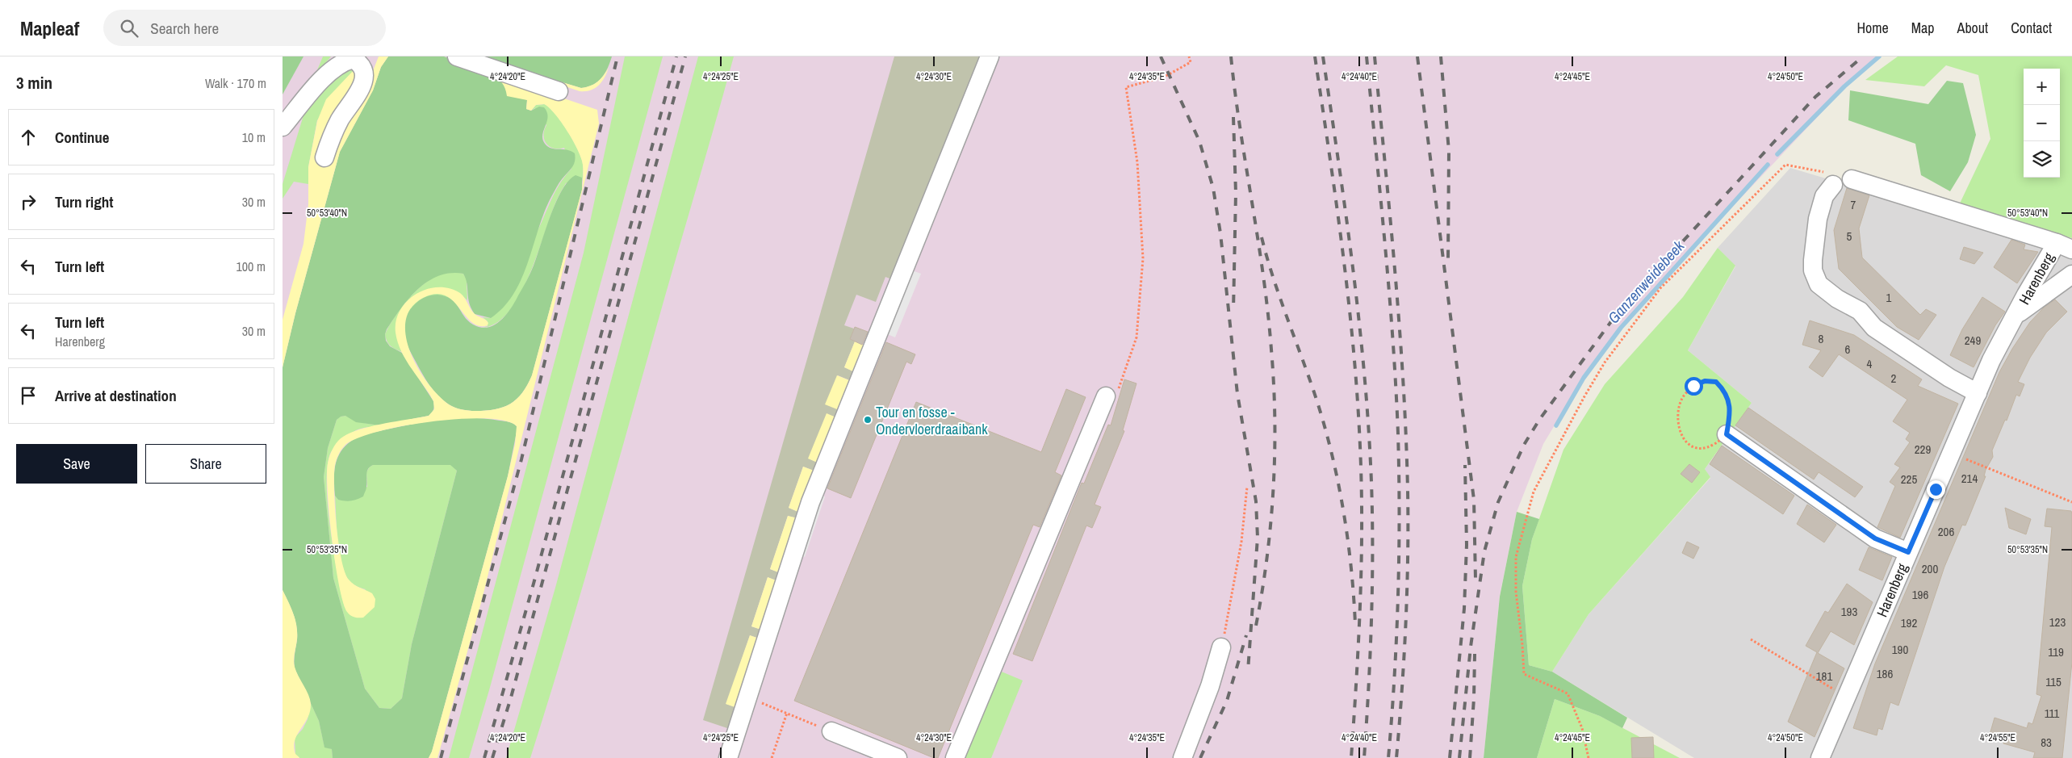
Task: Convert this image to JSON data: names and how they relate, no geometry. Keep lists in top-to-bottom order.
{
  "streets": {
    "street": ["Harenberg"]
  },
  "water": ["Ganzenweidebeek"],
  "places": ["Tour en fosse - Ondervloerdraaibank"],
  "house_numbers": [
    "7",
    "5",
    "1",
    "8",
    "249",
    "6",
    "4",
    "2",
    "229",
    "214",
    "225",
    "206",
    "200",
    "196",
    "193",
    "123",
    "192",
    "190",
    "119",
    "186",
    "181",
    "115",
    "111",
    "83"
  ],
  "page": {
    "header": "Mapleaf",
    "search": "Search here",
    "nav": [
      "Home",
      "Map",
      "About",
      "Contact"
    ],
    "heading": ["3 min", "Walk · 170 m"],
    "map_buttons": ["+", "−"],
    "list": [
      ["Continue", "10 m"],
      ["Turn right", "30 m"],
      ["Turn left", "100 m"],
      ["Turn left", "Harenberg", "30 m"],
      "Arrive at destination"
    ],
    "buttons": ["Save", "Share"]
  },
  "coordinates": [
    "4°24'20\"E",
    "4°24'25\"E",
    "4°24'30\"E",
    "4°24'35\"E",
    "4°24'40\"E",
    "4°24'45\"E",
    "4°24'50\"E",
    "50°53'40\"N",
    "50°53'35\"N",
    "4°24'55\"E"
  ]
}
